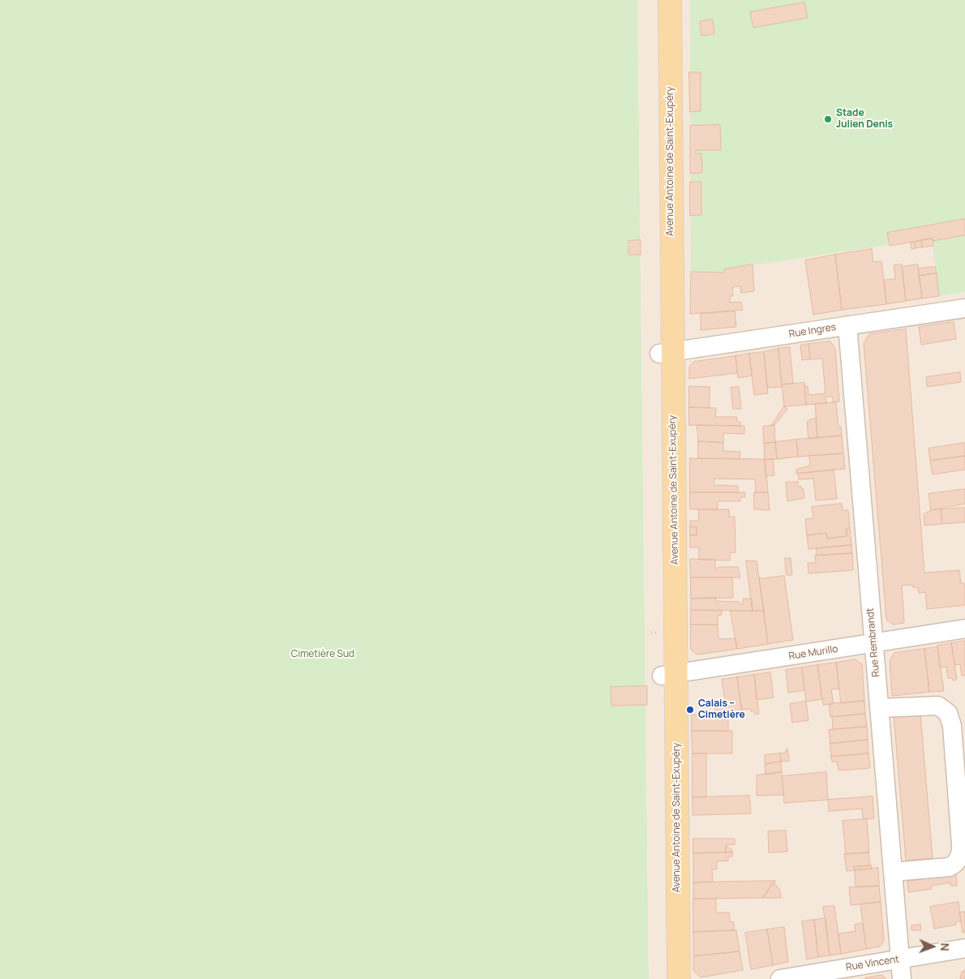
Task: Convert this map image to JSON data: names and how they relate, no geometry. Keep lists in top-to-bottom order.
{
  "streets": {
    "main road": ["Avenue Antoine de Saint-Exupéry"],
    "street": [
      "Rue Ingres",
      "Rue Rembrandt",
      "Rue Murillo",
      "Rue Vincent"
    ]
  },
  "crossings": [
    ["Avenue Antoine de Saint-Exupéry", "Rue Ingres"],
    ["Avenue Antoine de Saint-Exupéry", "Rue Murillo"],
    ["Rue Ingres", "Rue Rembrandt"],
    ["Rue Rembrandt", "Rue Murillo"],
    ["Rue Rembrandt", "Rue Vincent"]
  ],
  "parks": ["Cimetière Sud"],
  "places": ["Stade Julien Denis", "Calais – Cimetière"],
  "north": "right"
}
